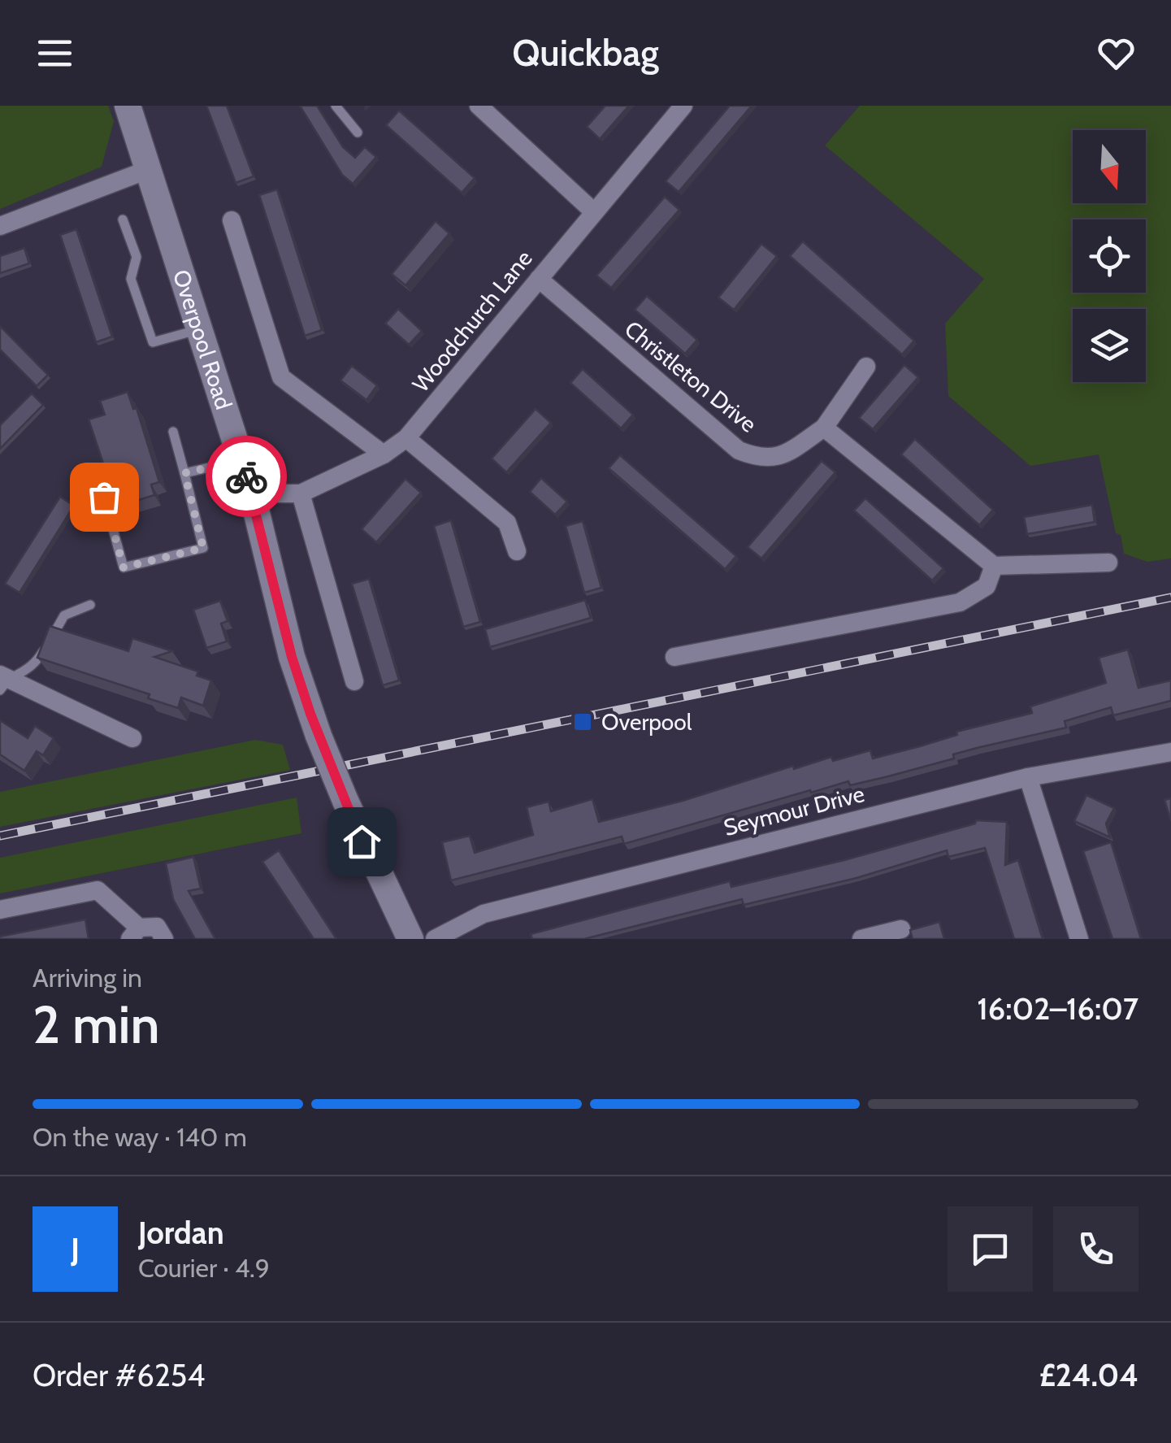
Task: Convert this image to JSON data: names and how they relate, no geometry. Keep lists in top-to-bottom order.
{
  "streets": {
    "main road": ["Overpool Road"],
    "street": ["Woodchurch Lane", "Christleton Drive", "Seymour Drive"]
  },
  "crossings": [
    ["Woodchurch Lane", "Overpool Road"],
    ["Woodchurch Lane", "Christleton Drive"]
  ],
  "places": {
    "transit": ["Overpool"]
  },
  "north": "bottom",
  "page": {
    "header": "Quickbag",
    "heading": ["2 min", "Arriving in", "16:02–16:07"],
    "panel": [
      "Jordan",
      "Courier · 4.9",
      "Order #6254",
      "£24.04"
    ],
    "bar": "On the way · 140 m",
    "round": "J"
  }
}
